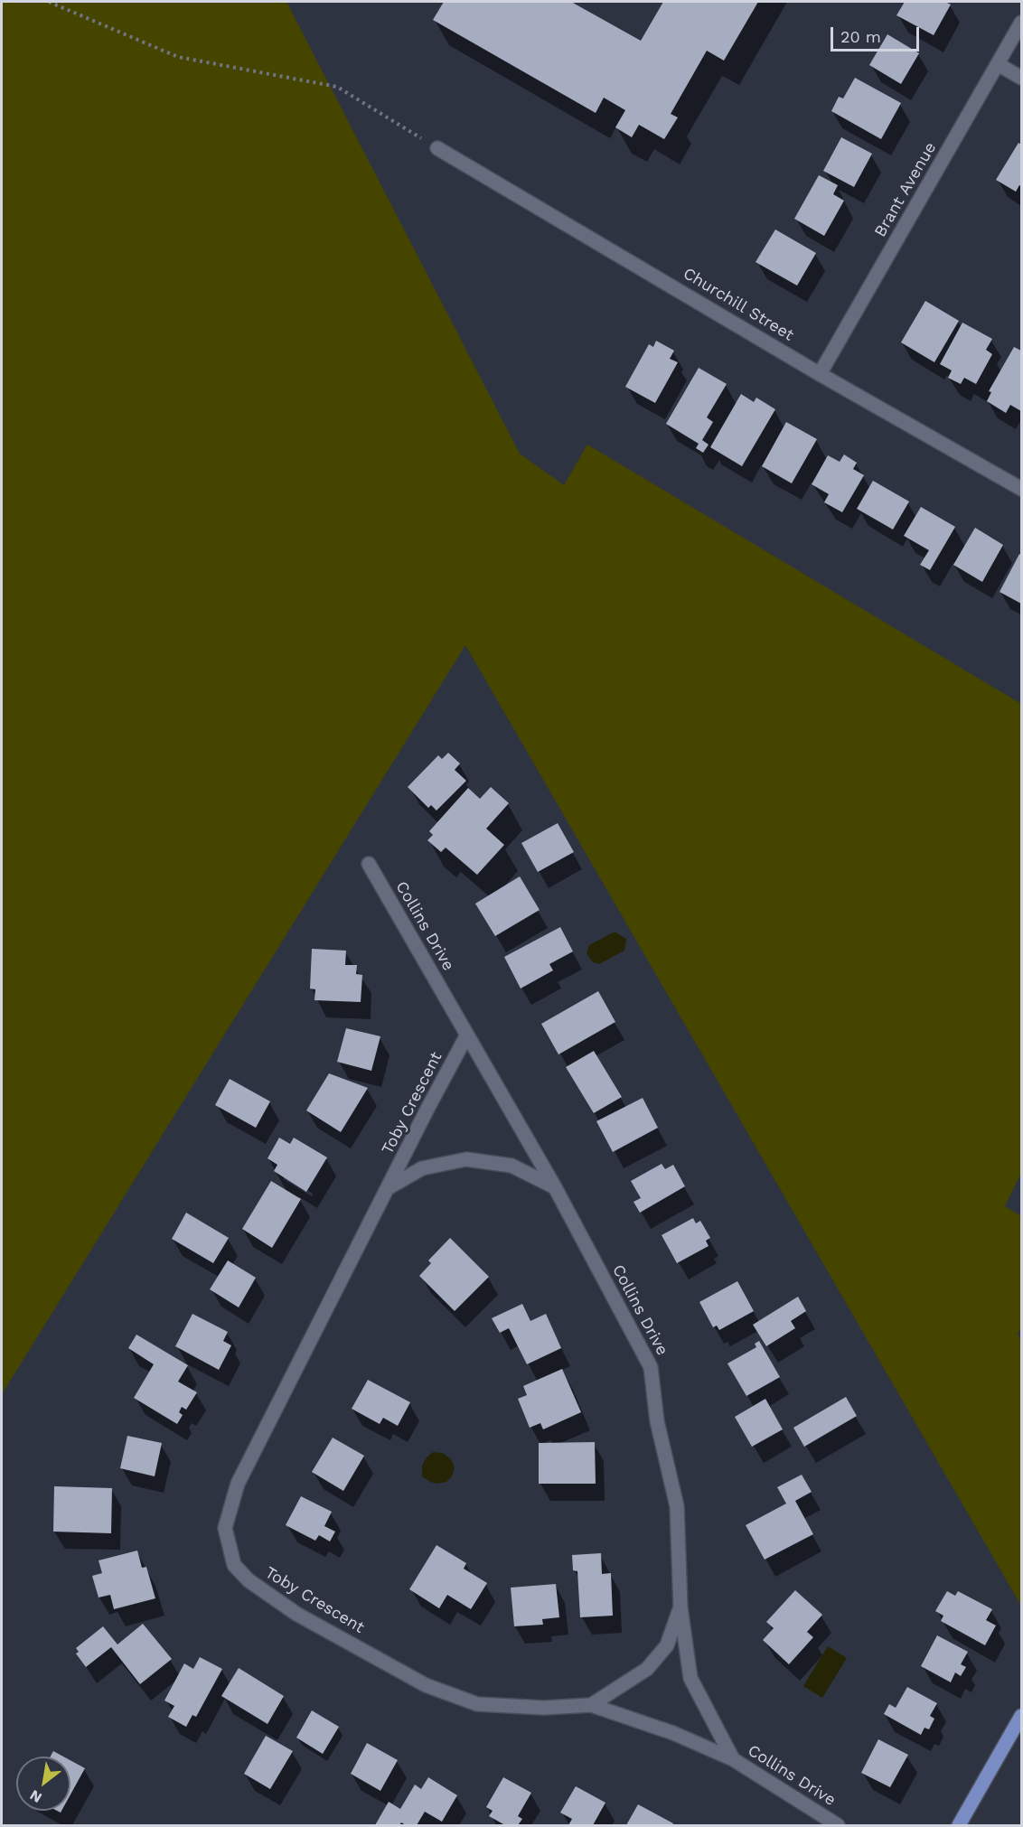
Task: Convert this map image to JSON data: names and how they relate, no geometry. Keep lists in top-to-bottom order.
{
  "streets": {
    "street": [
      "Brant Avenue",
      "Churchill Street",
      "Collins Drive",
      "Toby Crescent"
    ]
  },
  "crossings": [
    ["Brant Avenue", "Churchill Street"],
    ["Collins Drive", "Toby Crescent"]
  ],
  "scale_bar": "20 m",
  "north": "bottom left"
}
